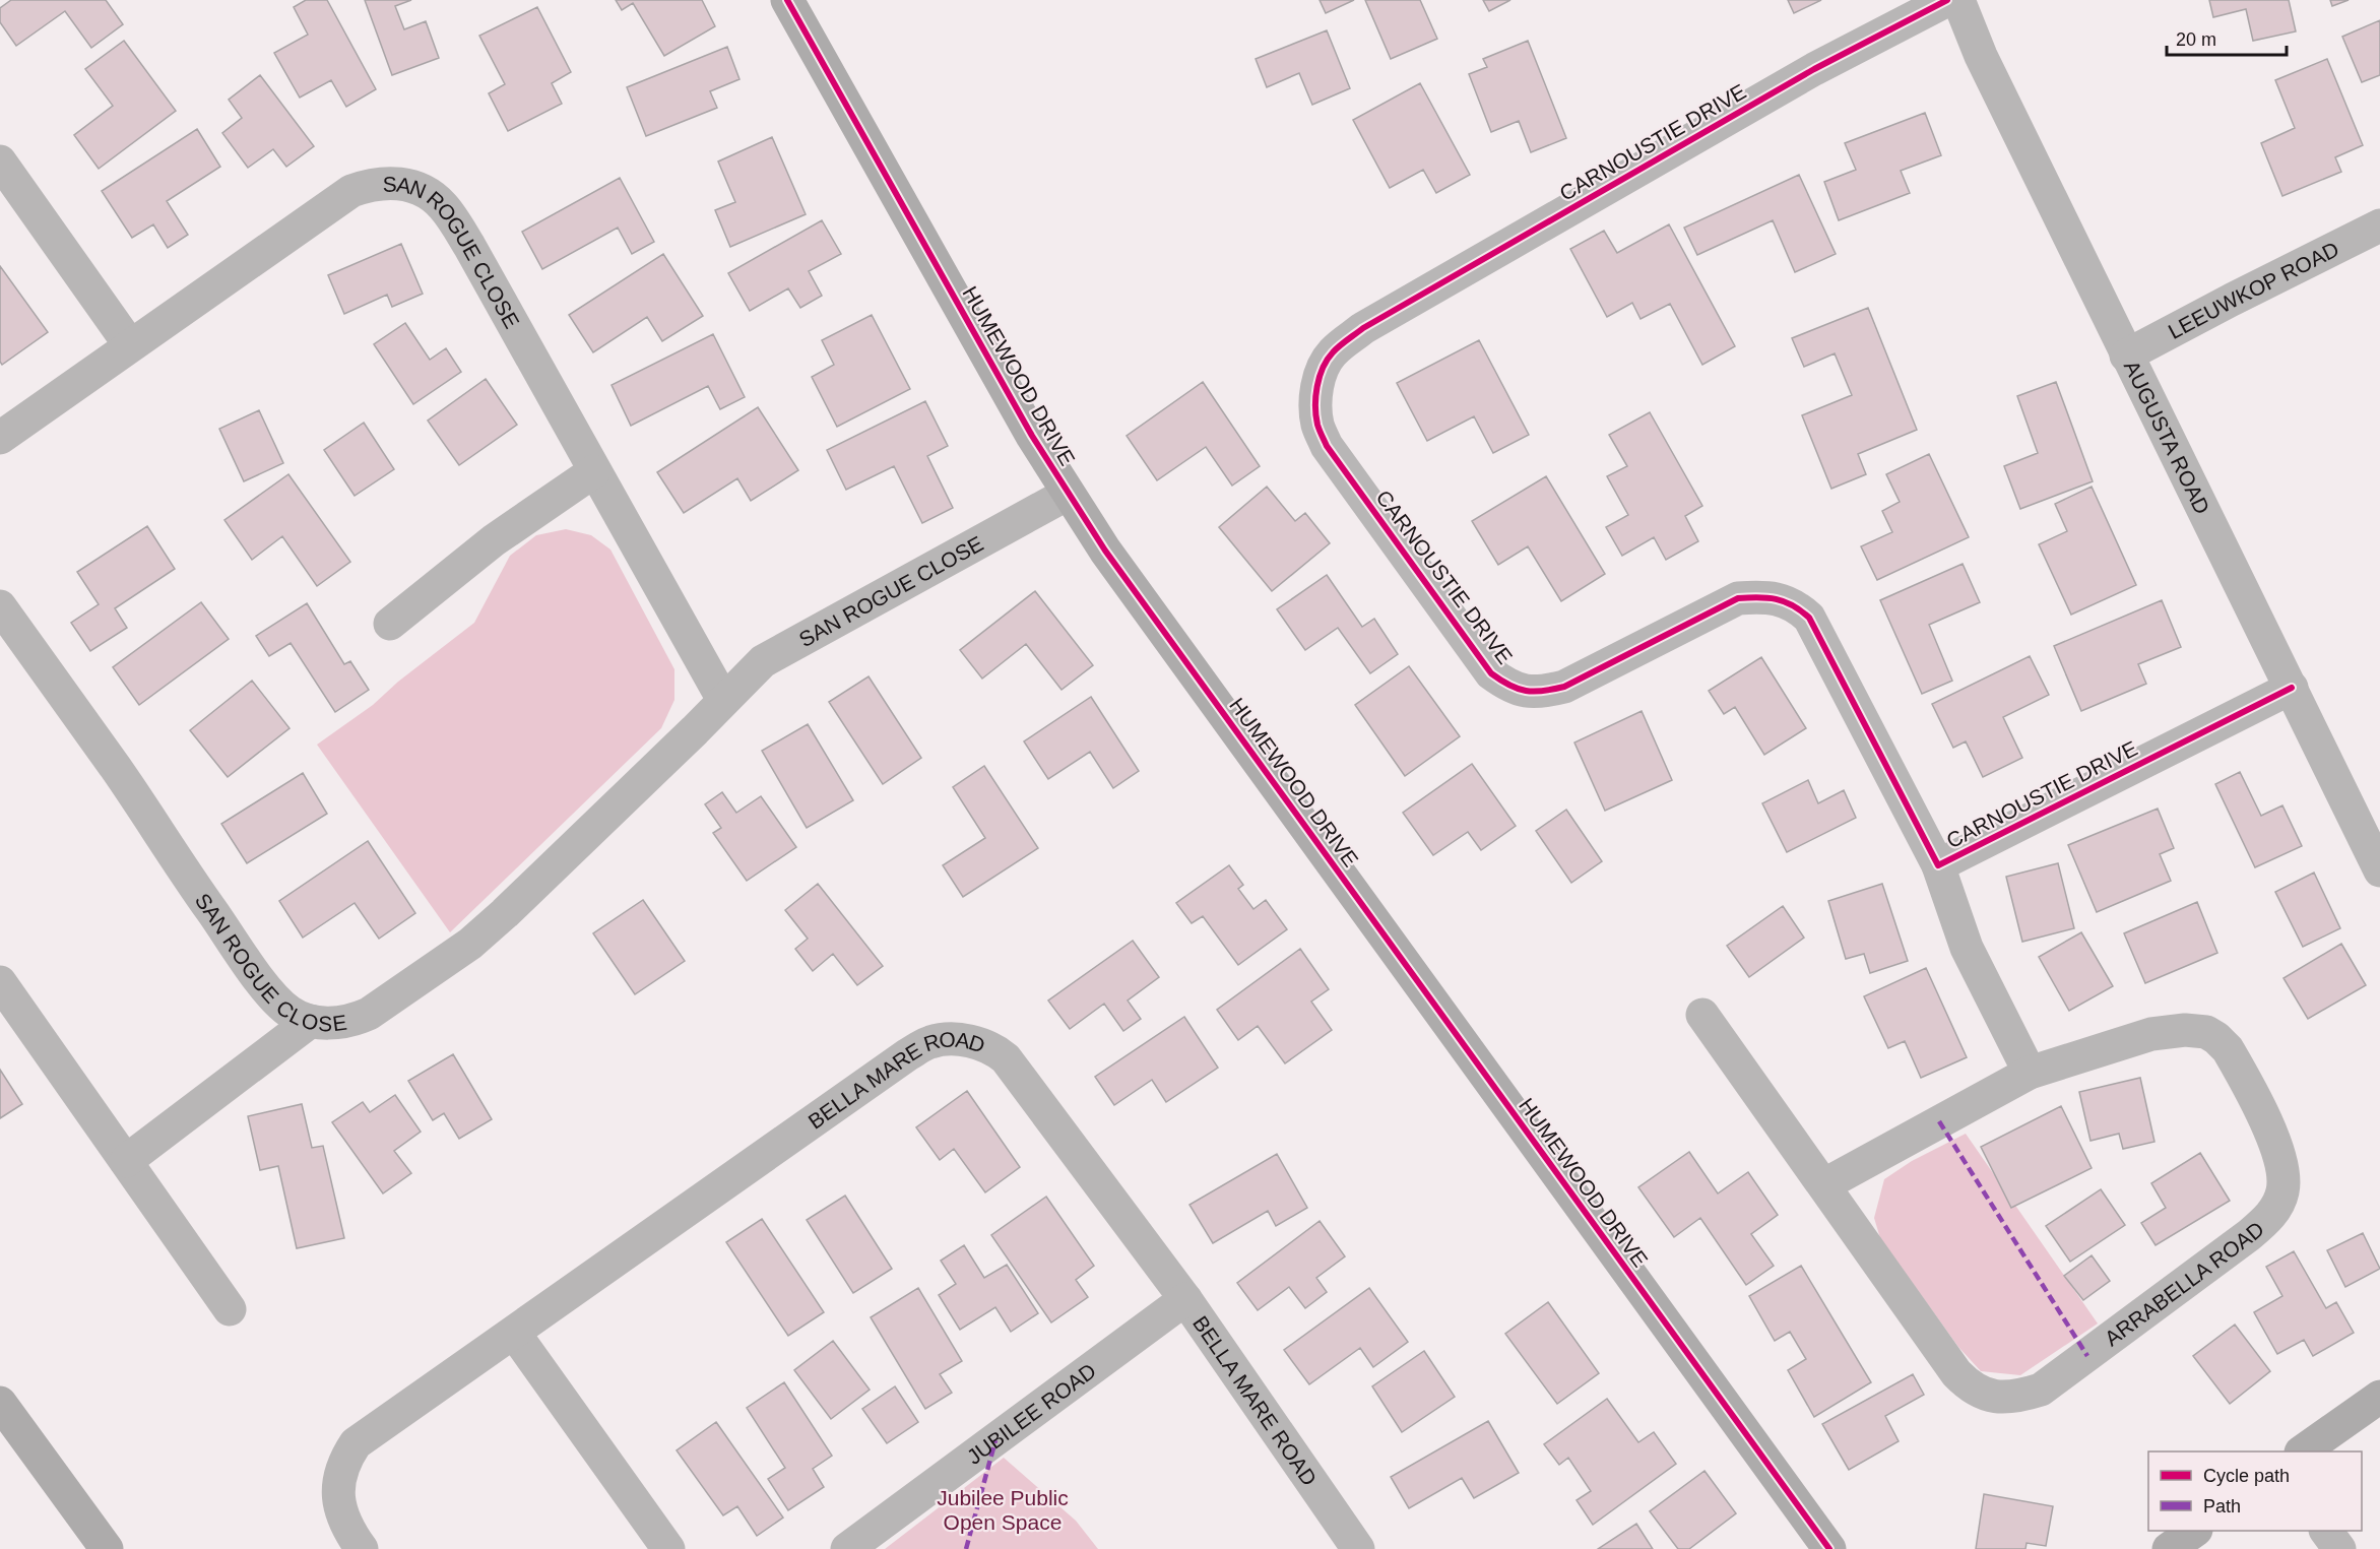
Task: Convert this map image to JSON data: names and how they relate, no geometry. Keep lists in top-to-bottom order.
{
  "streets": {
    "street": [
      "CARNOUSTIE DRIVE",
      "SAN ROGUE CLOSE",
      "LEEUWKOP ROAD",
      "HUMEWOOD DRIVE",
      "AUGUSTA ROAD",
      "BELLA MARE ROAD",
      "ARRABELLA ROAD",
      "JUBILEE ROAD"
    ]
  },
  "crossings": [
    ["CARNOUSTIE DRIVE", "AUGUSTA ROAD"],
    ["SAN ROGUE CLOSE", "HUMEWOOD DRIVE"],
    ["LEEUWKOP ROAD", "AUGUSTA ROAD"],
    ["BELLA MARE ROAD", "JUBILEE ROAD"]
  ],
  "parks": ["Jubilee Public Open Space"],
  "legend": ["Cycle path", "Path"],
  "scale_bar": "20 m"
}
